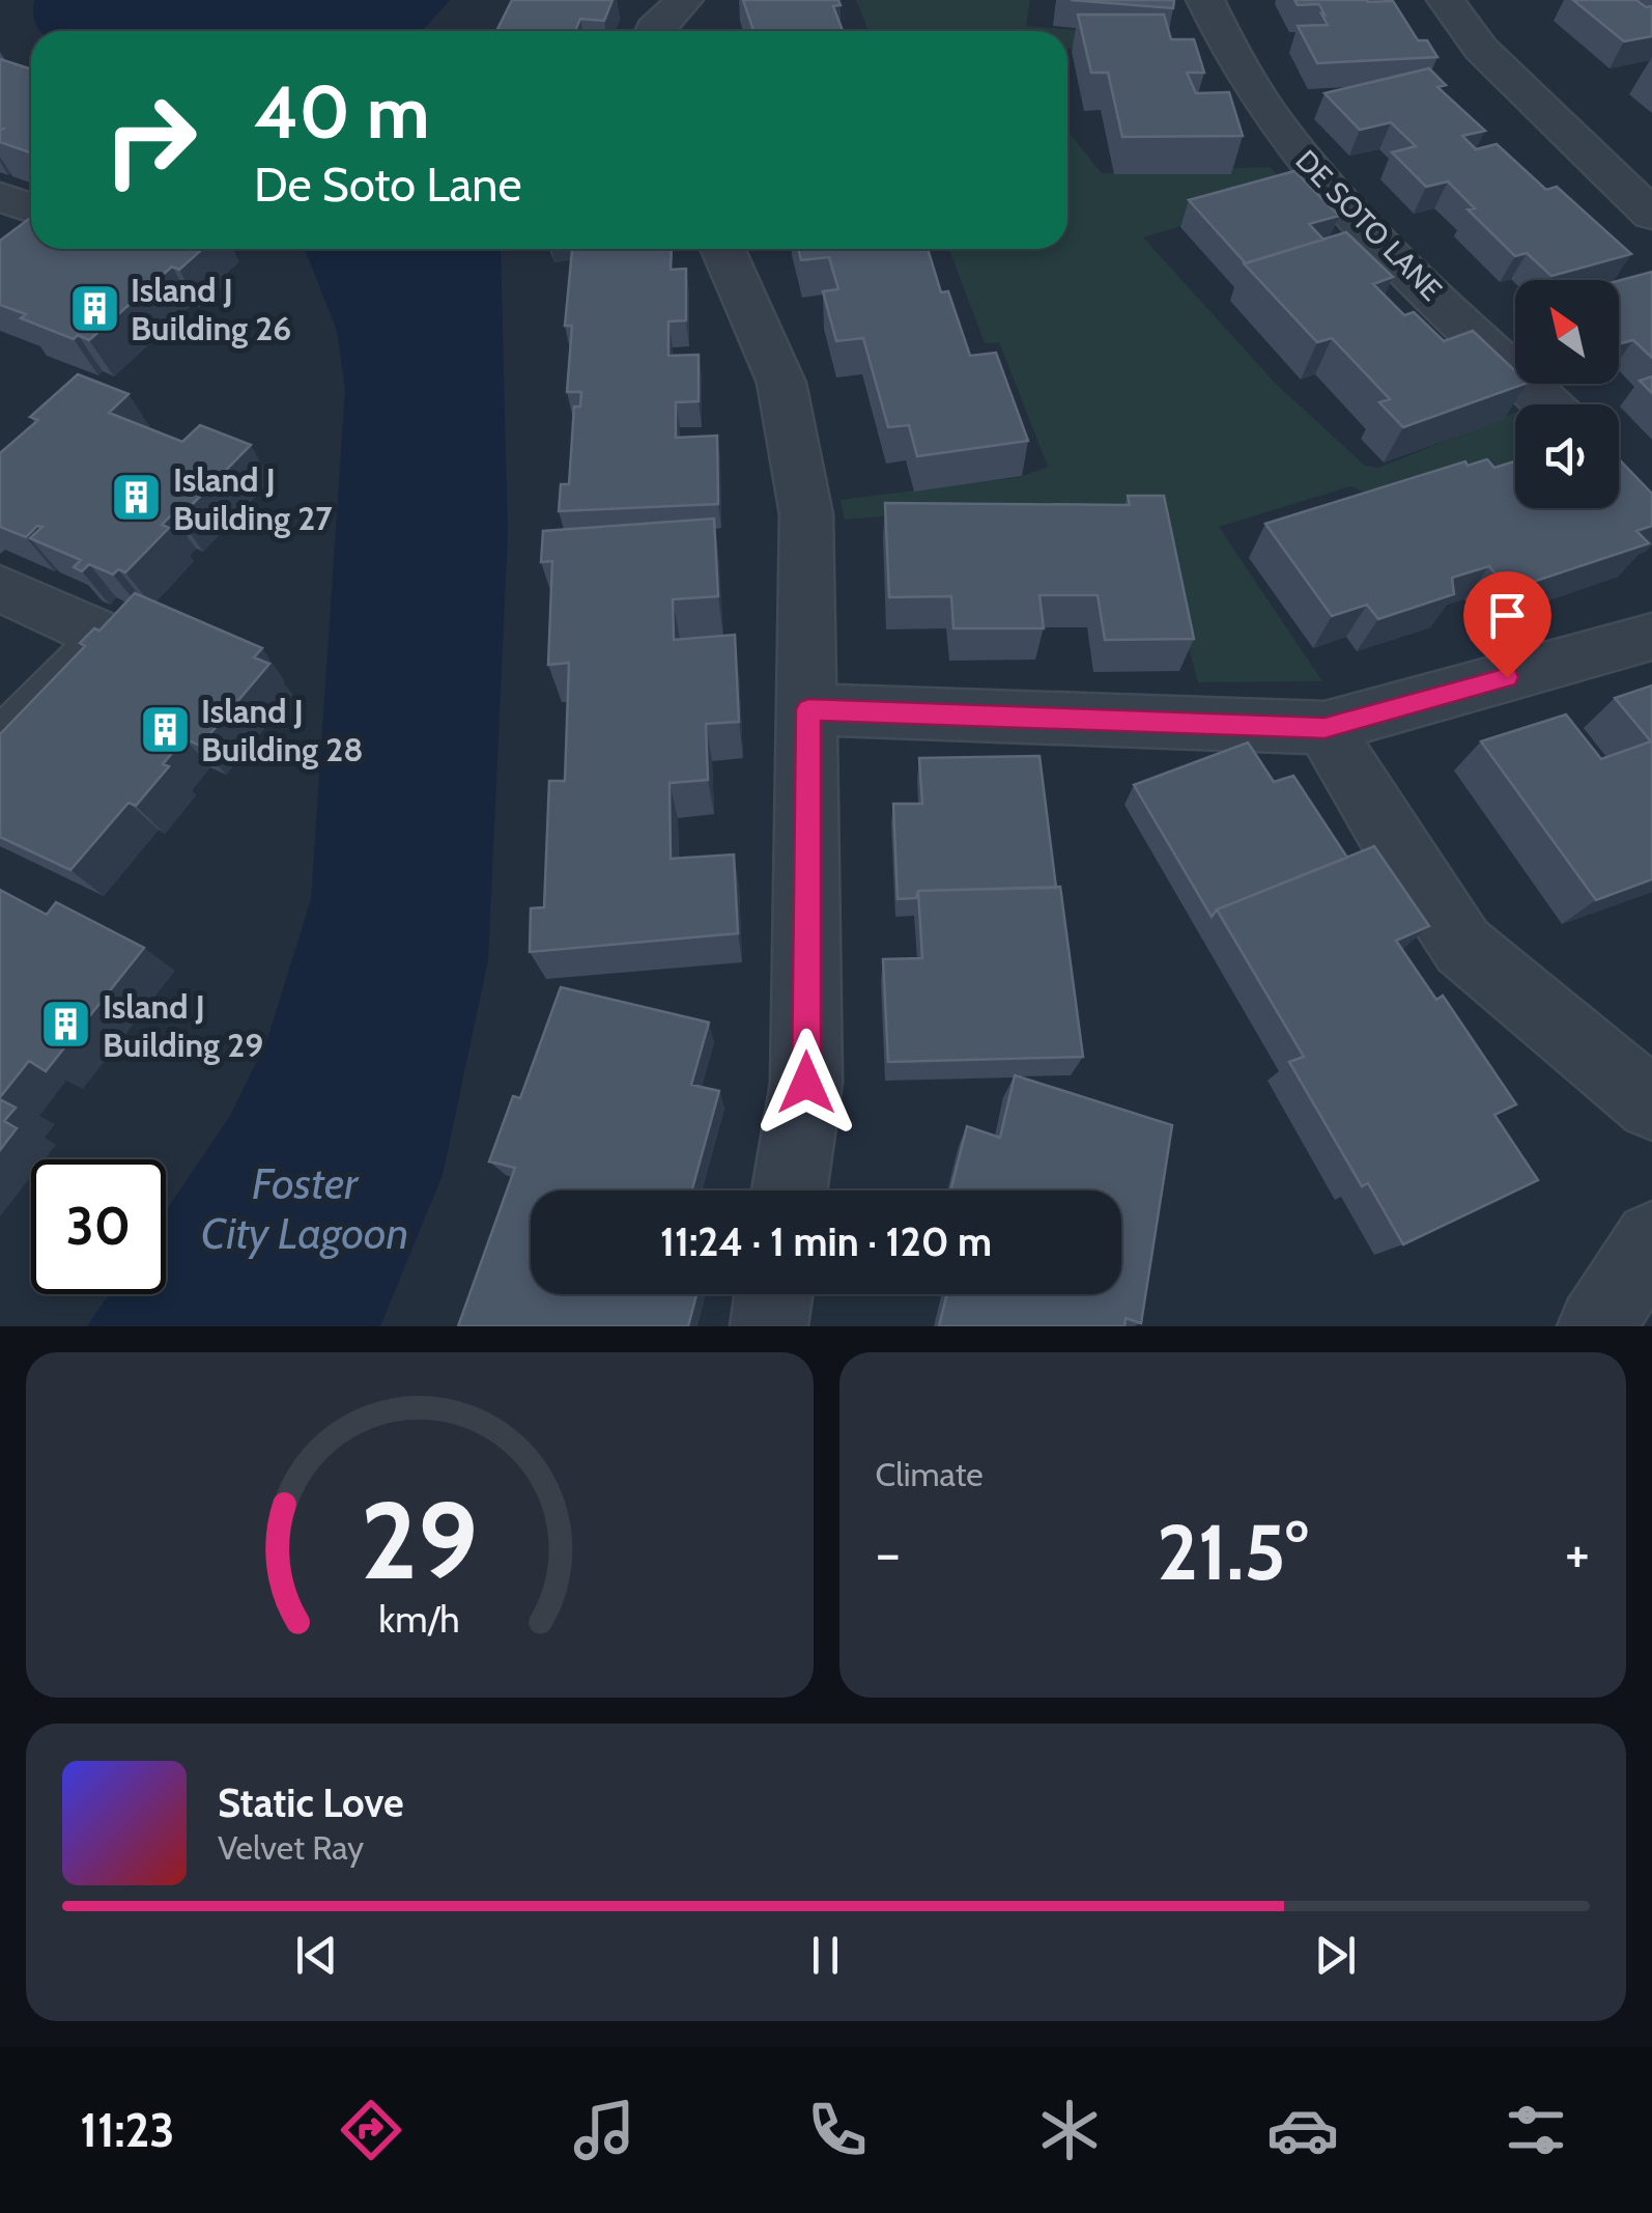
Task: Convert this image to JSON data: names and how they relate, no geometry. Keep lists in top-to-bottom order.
{
  "streets": {
    "street": ["DE SOTO LANE"]
  },
  "water": ["Foster City Lagoon"],
  "places": {
    "building": [
      "Island J Building 26",
      "Island J Building 27",
      "Island J Building 28",
      "Island J Building 29"
    ]
  },
  "north": "top left",
  "page": {
    "turn": ["40 m", "De Soto Lane"],
    "limit": "30",
    "trip": "11:24 · 1 min · 120 m",
    "tile": "Climate",
    "heat": ["−", "21.5°", "+"],
    "song": ["Static Love", "Velvet Ray"],
    "tabs": "11:23",
    "gauge": ["29", "km/h"]
  }
}
